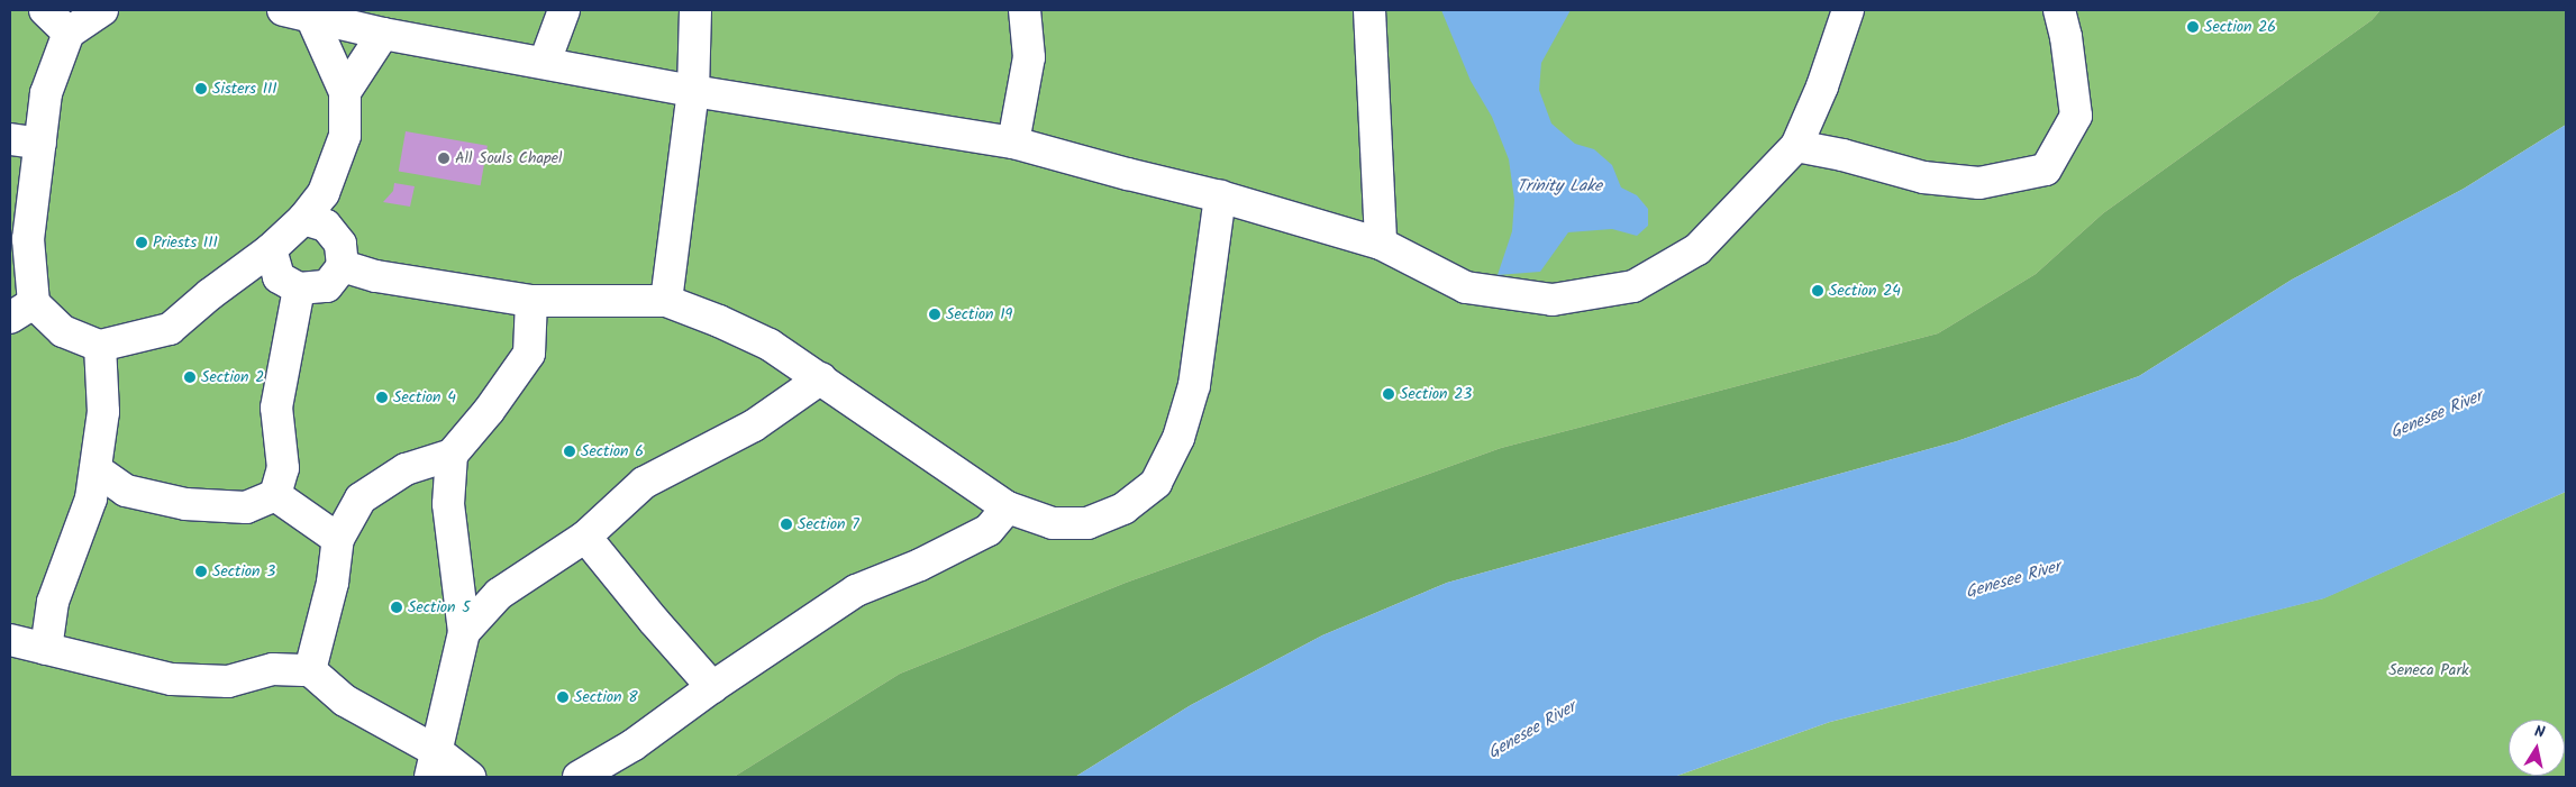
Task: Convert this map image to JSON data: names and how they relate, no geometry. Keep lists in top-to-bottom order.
{
  "water": ["Trinity Lake", "Genesee River"],
  "parks": ["Seneca Park"],
  "places": [
    "Section 26",
    "Sisters III",
    "All Souls Chapel",
    "Priests III",
    "Section 24",
    "Section 19",
    "Section 2",
    "Section 23",
    "Section 4",
    "Section 6",
    "Section 7",
    "Section 3",
    "Section 5",
    "Section 8"
  ],
  "north": "top"
}
